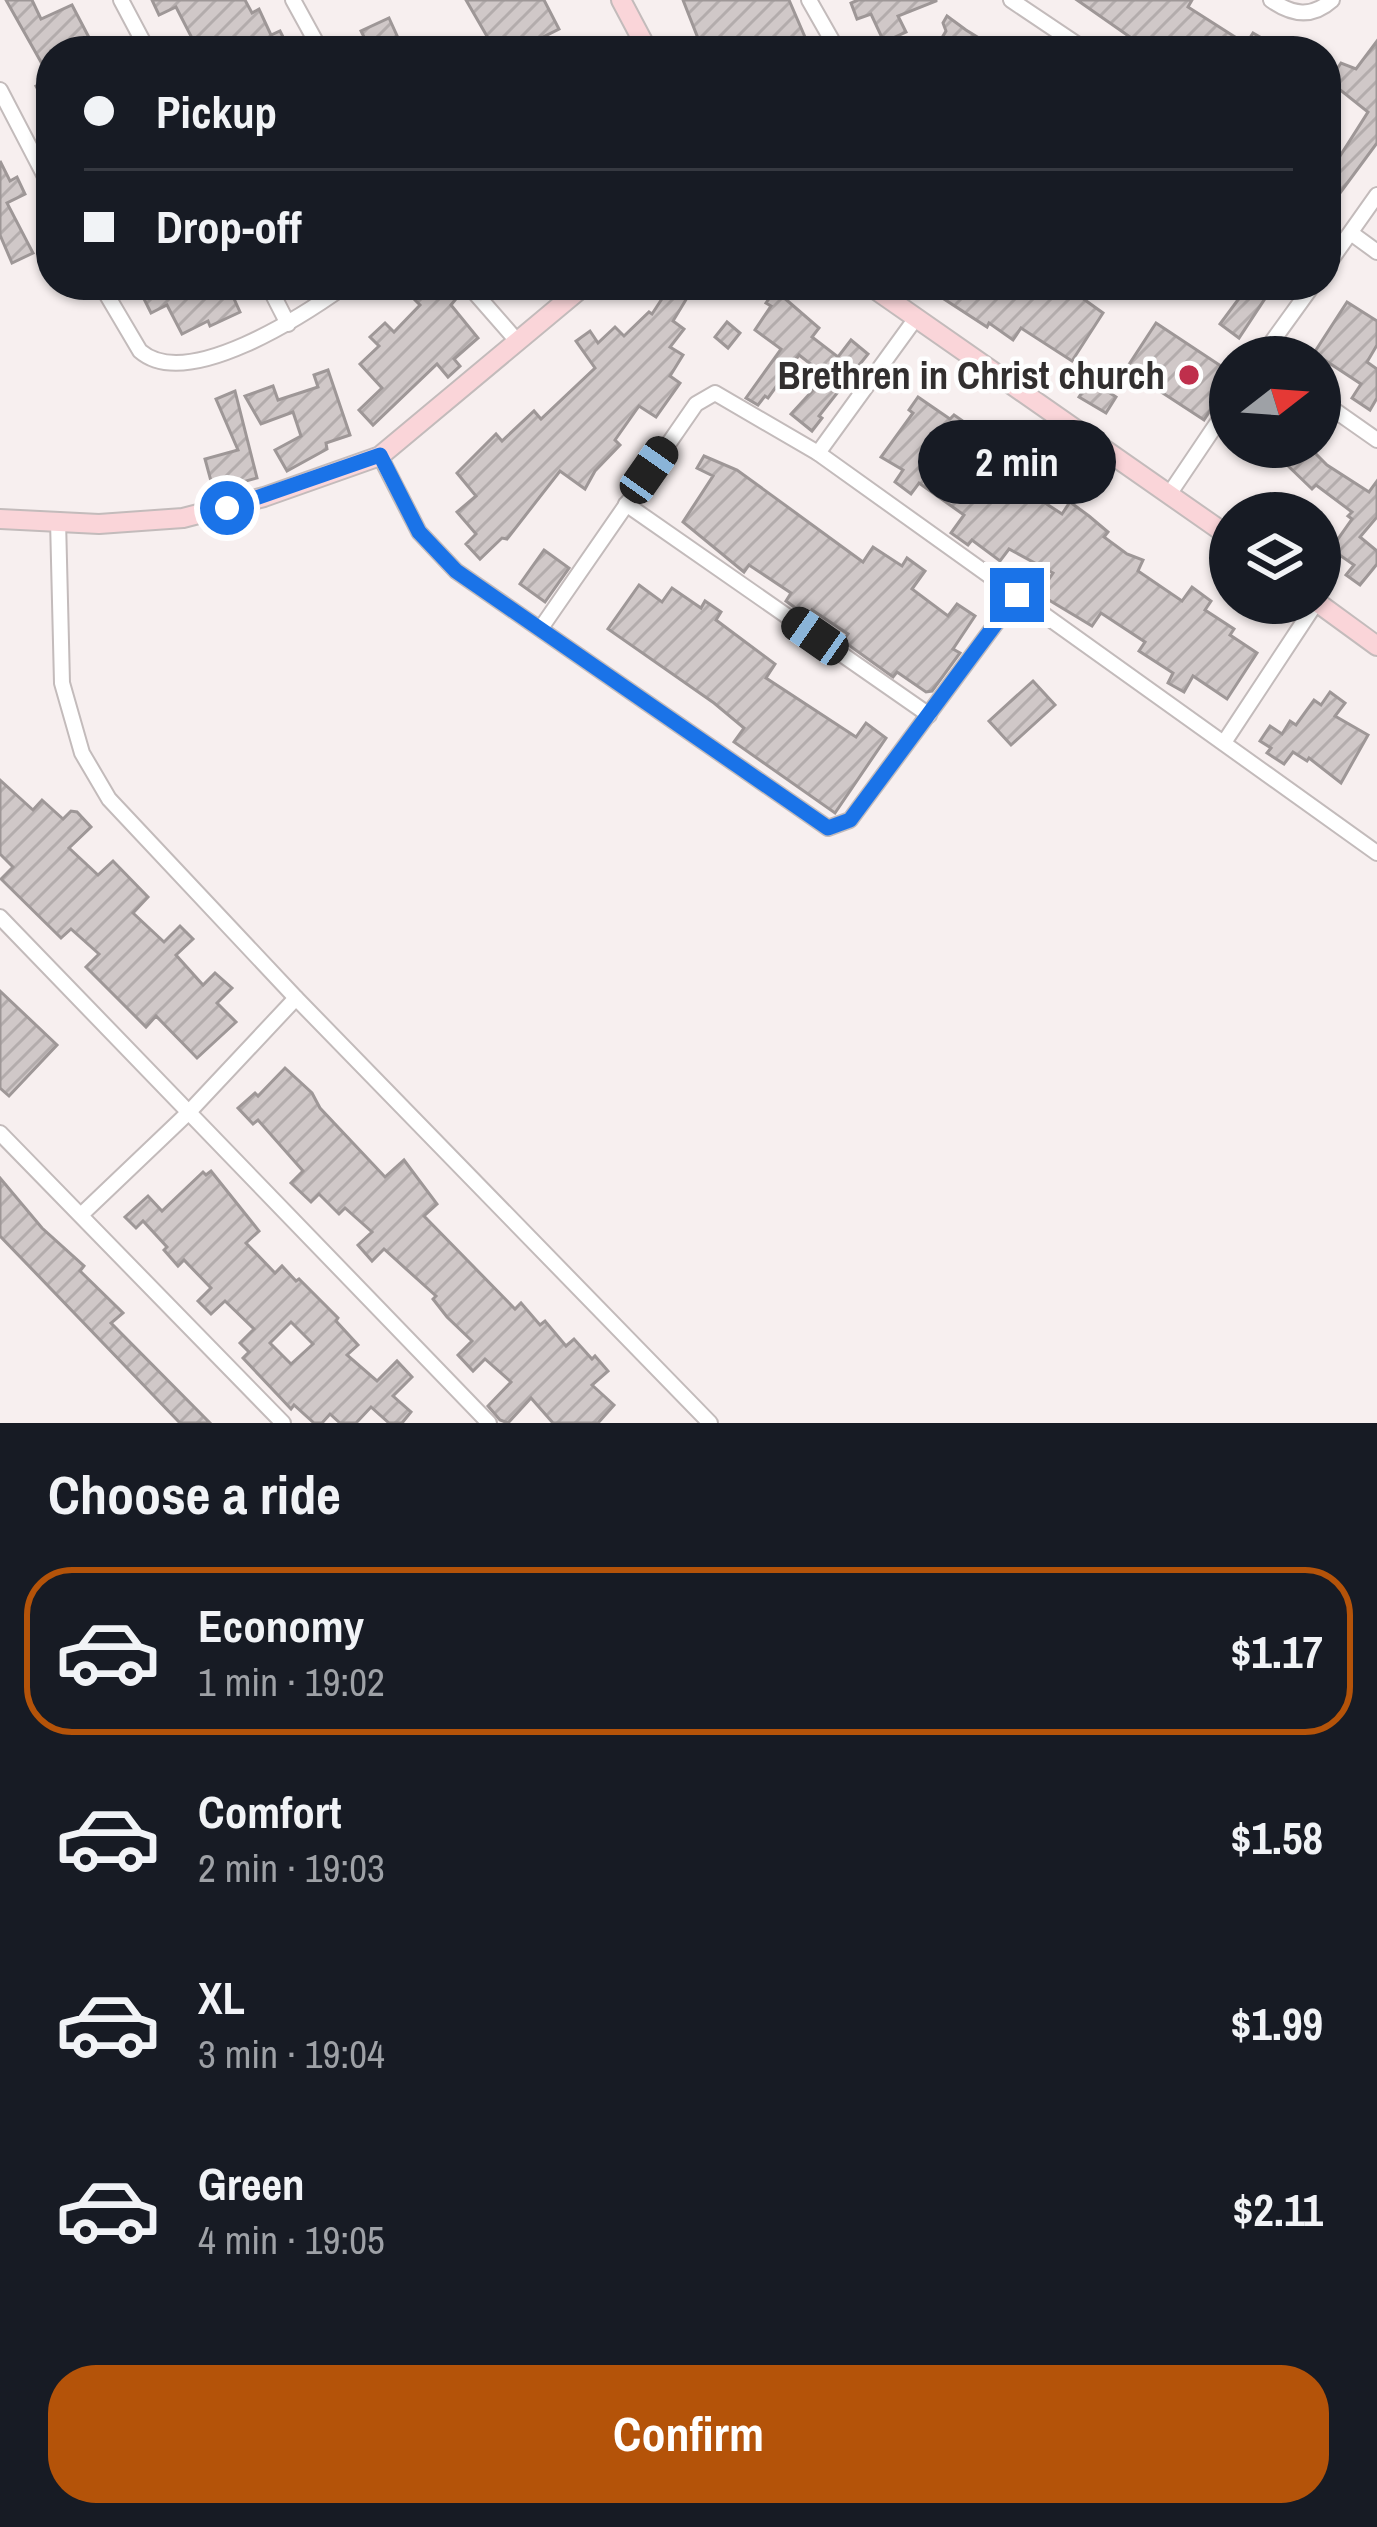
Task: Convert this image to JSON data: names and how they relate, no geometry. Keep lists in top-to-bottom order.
{
  "places": ["Brethren in Christ church"],
  "north": "right",
  "page": {
    "banner": ["Pickup", "Drop-off"],
    "bubble": "2 min",
    "heading": "Choose a ride",
    "list": [
      {
        "name": "Economy",
        "note": "1 min · 19:02",
        "value": "$1.17"
      },
      {
        "name": "Comfort",
        "note": "2 min · 19:03",
        "value": "$1.58"
      },
      {
        "name": "XL",
        "note": "3 min · 19:04",
        "value": "$1.99"
      },
      {
        "name": "Green",
        "note": "4 min · 19:05",
        "value": "$2.11"
      }
    ],
    "buttons": "Confirm"
  }
}
